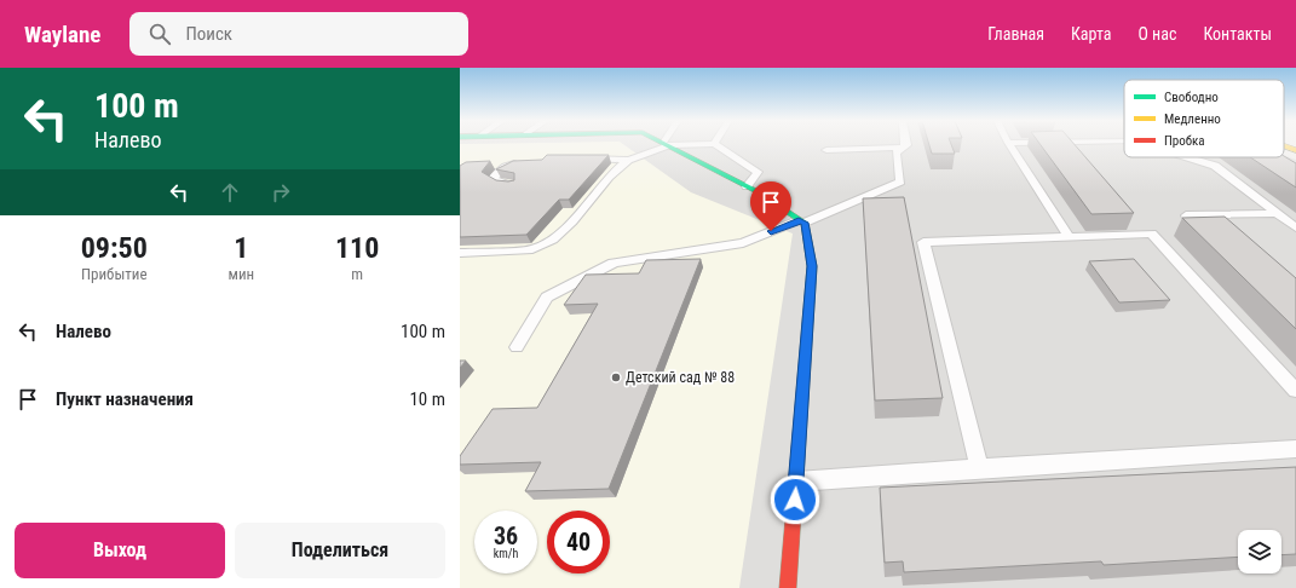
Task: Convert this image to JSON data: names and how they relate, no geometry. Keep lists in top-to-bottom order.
{
  "places": ["Детский сад № 88"],
  "legend": ["Свободно", "Медленно", "Пробка"],
  "page": {
    "header": "Waylane",
    "search": "Поиск",
    "nav": [
      "Главная",
      "Карта",
      "О нас",
      "Контакты"
    ],
    "turn": ["100 m", "Налево"],
    "eta": [
      "09:50",
      "Прибытие",
      "1",
      "мин",
      "110",
      "m"
    ],
    "list": [
      {
        "name": "Налево",
        "value": "100 m"
      },
      {
        "name": "Пункт назначения",
        "value": "10 m"
      }
    ],
    "speed": "36 km/h",
    "limit": "40",
    "buttons": ["Выход", "Поделиться"]
  }
}
